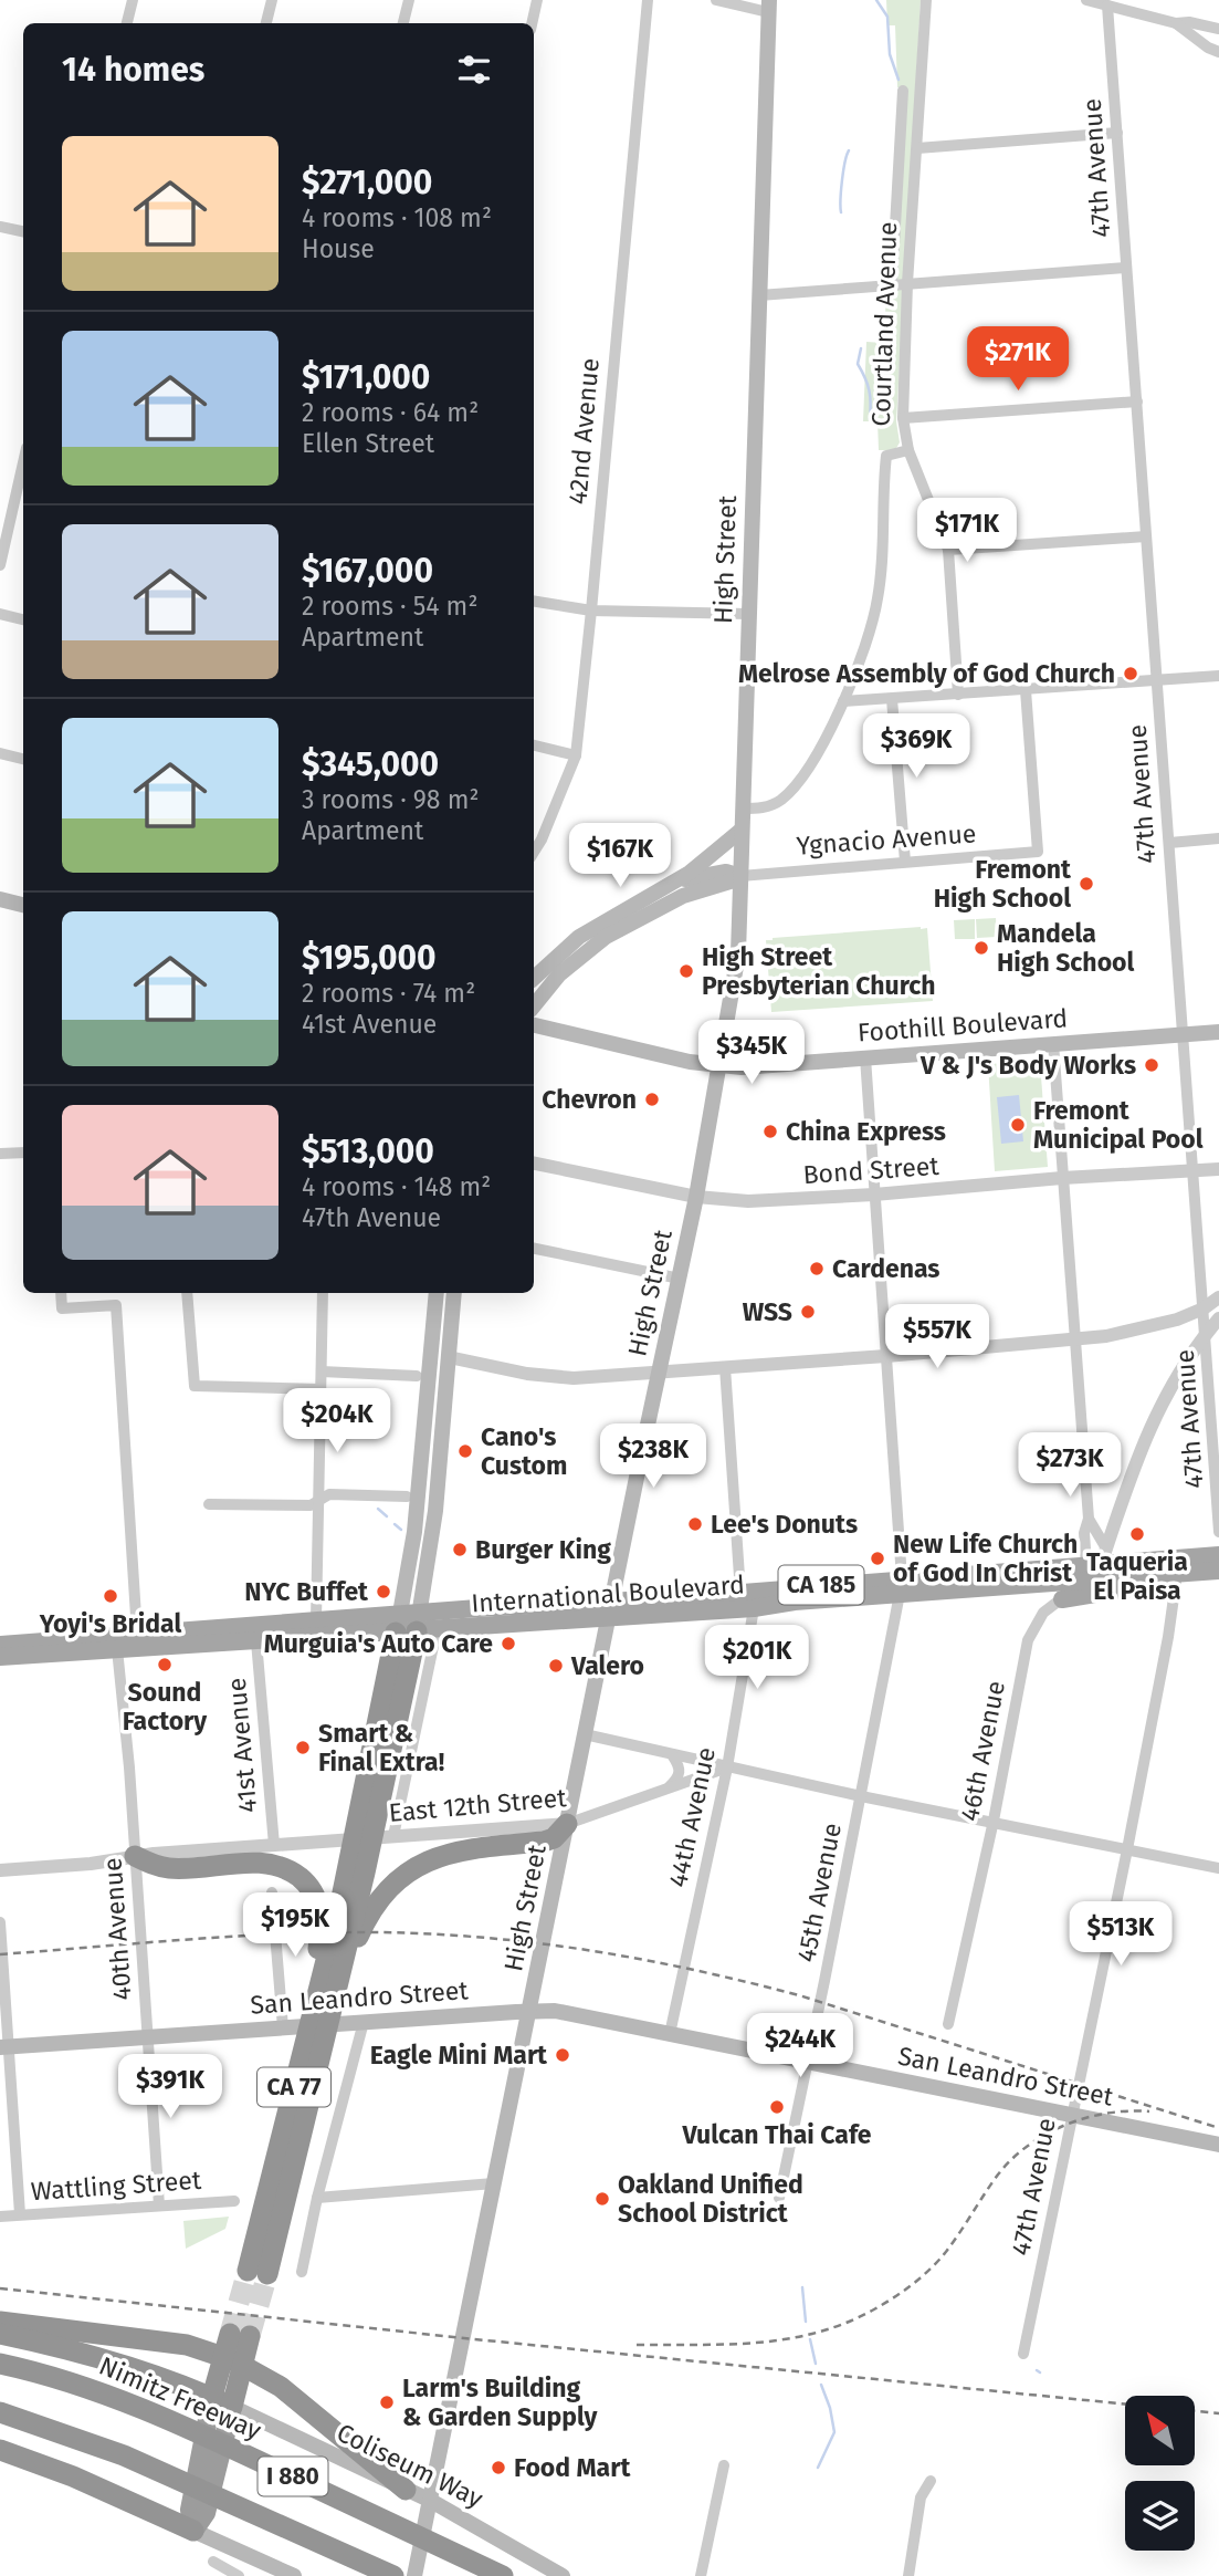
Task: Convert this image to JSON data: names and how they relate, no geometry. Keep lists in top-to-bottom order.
{
  "streets": {
    "highway": ["CA 77", "Nimitz Freeway", "I 880"],
    "main road": [
      "High Street",
      "Foothill Boulevard",
      "CA 185",
      "International Boulevard",
      "San Leandro Street",
      "Coliseum Way"
    ],
    "street": [
      "47th Avenue",
      "Courtland Avenue",
      "42nd Avenue",
      "Ygnacio Avenue",
      "Bond Street",
      "41st Avenue",
      "46th Avenue",
      "East 12th Street",
      "44th Avenue",
      "45th Avenue",
      "40th Avenue",
      "Wattling Street"
    ]
  },
  "crossings": [
    ["47th Avenue", "Foothill Boulevard"],
    ["47th Avenue", "Bond Street"],
    ["47th Avenue", "International Boulevard"],
    ["47th Avenue", "San Leandro Street"],
    ["Courtland Avenue", "High Street"],
    ["High Street", "Ygnacio Avenue"],
    ["High Street", "Foothill Boulevard"],
    ["High Street", "Bond Street"],
    ["High Street", "International Boulevard"],
    ["High Street", "East 12th Street"],
    ["High Street", "San Leandro Street"],
    ["High Street", "Coliseum Way"],
    ["Foothill Boulevard", "45th Avenue"],
    ["Bond Street", "45th Avenue"],
    ["International Boulevard", "41st Avenue"],
    ["International Boulevard", "46th Avenue"],
    ["International Boulevard", "44th Avenue"],
    ["International Boulevard", "45th Avenue"],
    ["International Boulevard", "40th Avenue"],
    ["International Boulevard", "CA 77"],
    ["41st Avenue", "East 12th Street"],
    ["East 12th Street", "44th Avenue"],
    ["East 12th Street", "40th Avenue"],
    ["44th Avenue", "San Leandro Street"],
    ["45th Avenue", "San Leandro Street"],
    ["40th Avenue", "San Leandro Street"],
    ["40th Avenue", "Wattling Street"]
  ],
  "places": [
    "Melrose Assembly of God Church",
    "Fremont High School",
    "Mandela High School",
    "High Street Presbyterian Church",
    "V & J's Body Works",
    "Chevron",
    "Fremont Municipal Pool",
    "China Express",
    "Cardenas",
    "WSS",
    "Cano's Custom",
    "Lee's Donuts",
    "Taqueria El Paisa",
    "Burger King",
    "New Life Church of God In Christ",
    "NYC Buffet",
    "Yoyi's Bridal",
    "Murguia's Auto Care",
    "Sound Factory",
    "Valero",
    "Smart & Final Extra!",
    "Eagle Mini Mart",
    "Vulcan Thai Cafe",
    "Oakland Unified School District",
    "Larm's Building & Garden Supply",
    "Food Mart"
  ],
  "north": "top left",
  "page": {
    "heading": "14 homes",
    "list": [
      {
        "name": "$271,000",
        "note": "4 rooms · 108 m² · House"
      },
      {
        "name": "$171,000",
        "note": "2 rooms · 64 m² · Ellen Street"
      },
      {
        "name": "$167,000",
        "note": "2 rooms · 54 m² · Apartment"
      },
      {
        "name": "$345,000",
        "note": "3 rooms · 98 m² · Apartment"
      },
      {
        "name": "$195,000",
        "note": "2 rooms · 74 m² · 41st Avenue"
      },
      {
        "name": "$513,000",
        "note": "4 rooms · 148 m² · 47th Avenue"
      }
    ],
    "price": [
      "$271K",
      "$171K",
      "$369K",
      "$167K",
      "$345K",
      "$557K",
      "$204K",
      "$238K",
      "$273K",
      "$201K",
      "$195K",
      "$513K",
      "$244K",
      "$391K"
    ]
  }
}
